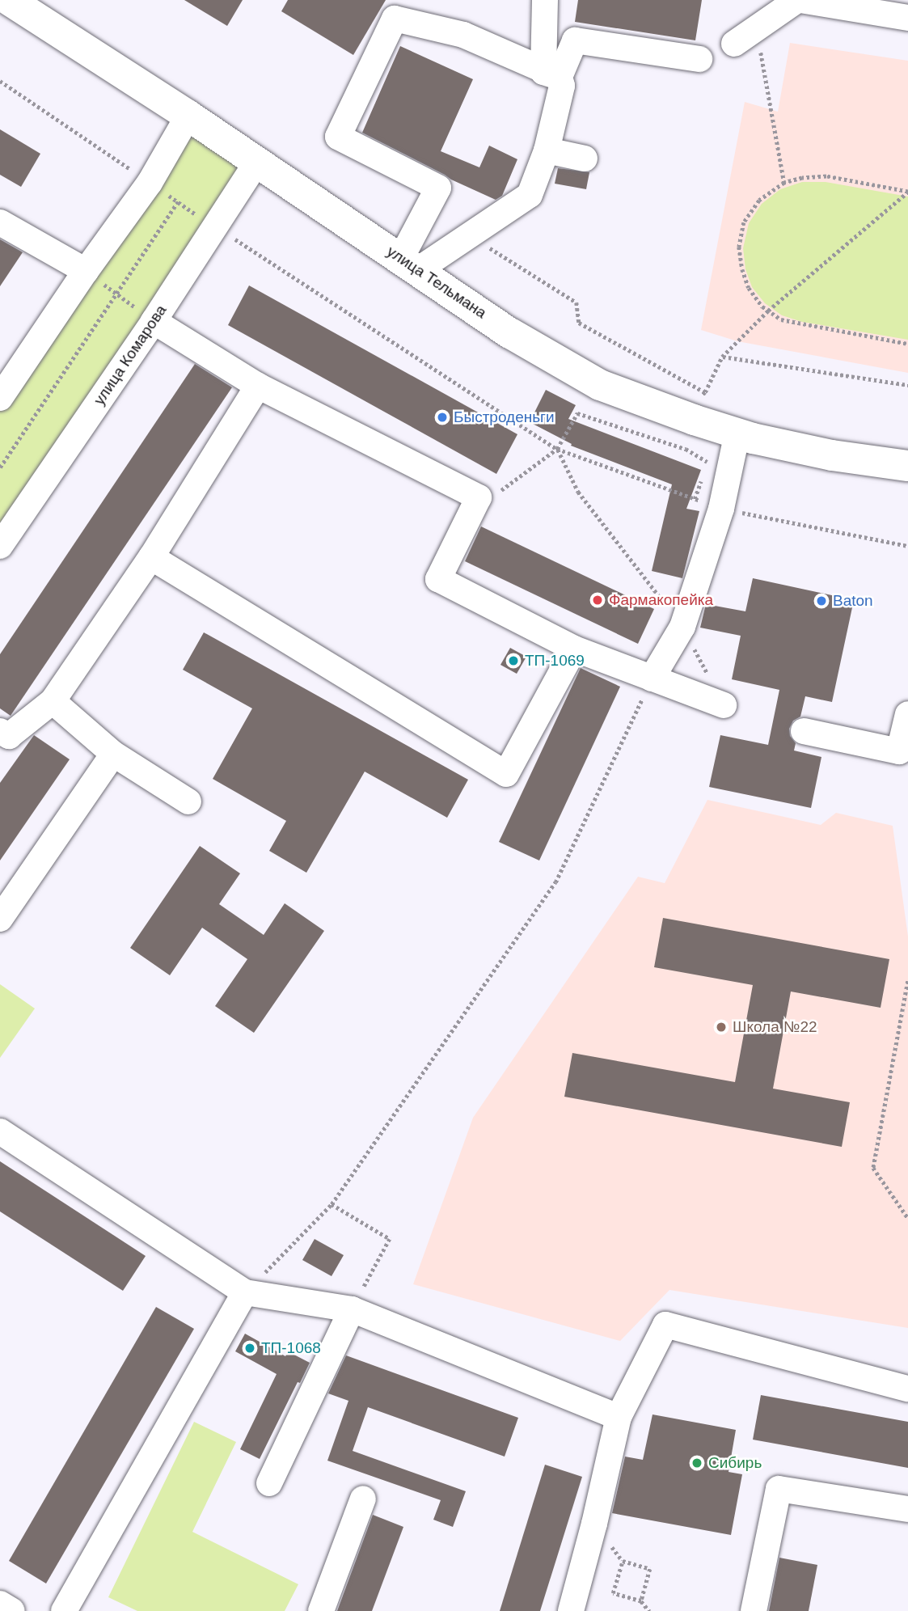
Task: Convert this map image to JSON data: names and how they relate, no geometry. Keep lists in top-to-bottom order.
{
  "streets": {
    "main road": ["улица Тельмана"],
    "street": ["улица Комарова"]
  },
  "crossings": [
    ["улица Тельмана", "улица Комарова"]
  ],
  "places": [
    "Быстроденьги",
    "Фармакопейка",
    "Baton",
    "ТП-1069",
    "Школа №22",
    "ТП-1068",
    "Сибирь"
  ]
}
